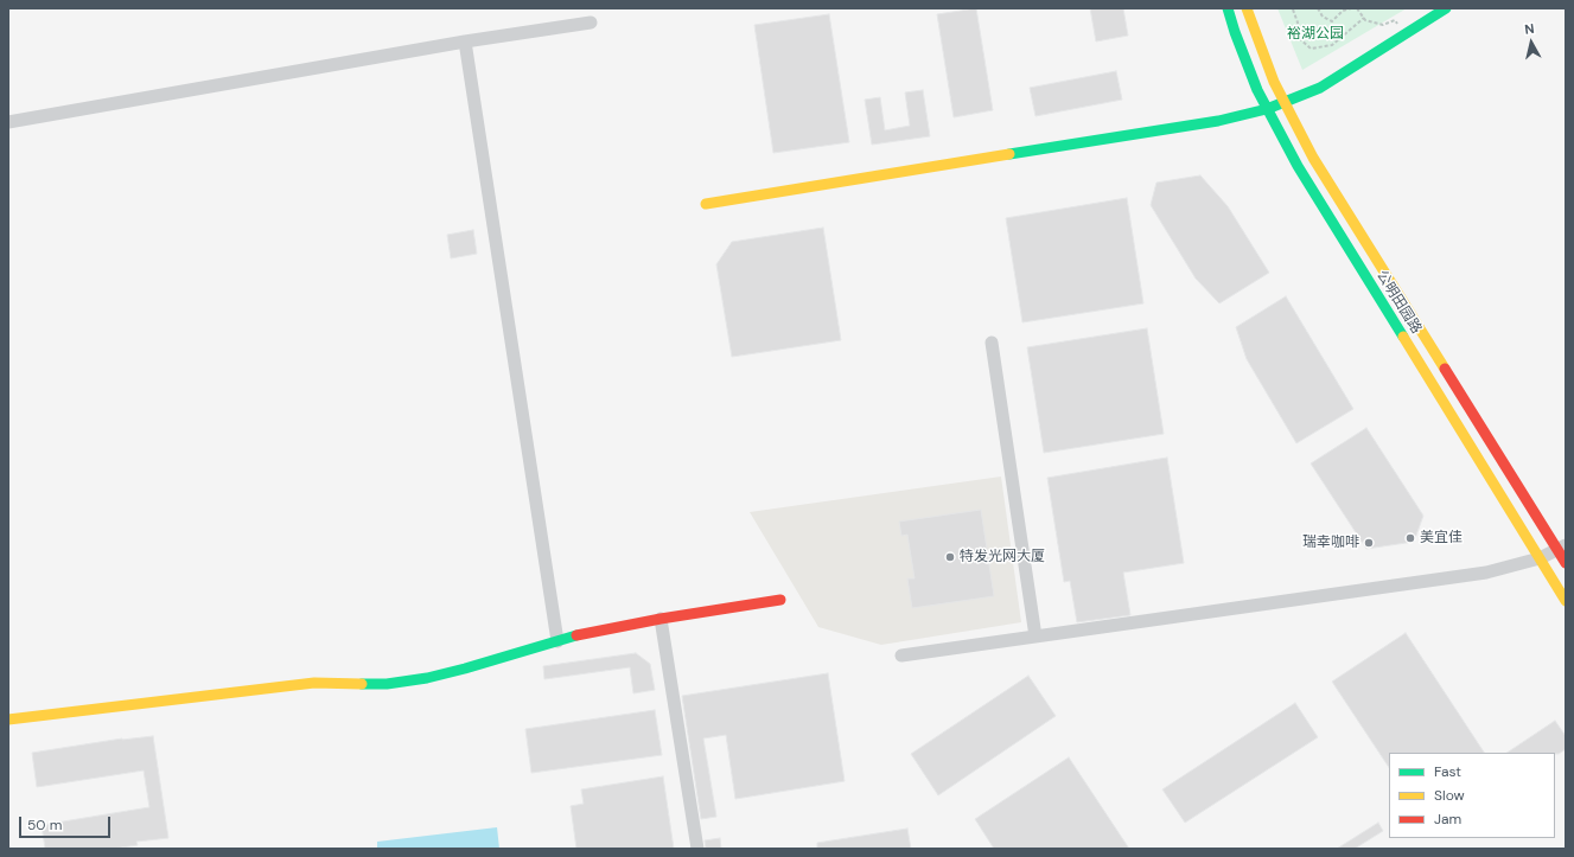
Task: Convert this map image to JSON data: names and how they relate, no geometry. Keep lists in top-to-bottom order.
{
  "streets": {
    "street": ["公明田园路"]
  },
  "parks": ["裕湖公园"],
  "places": ["美宜佳", "瑞幸咖啡", "特发光网大厦"],
  "legend": ["Fast", "Slow", "Jam"],
  "scale_bar": "50 m",
  "north": "top"
}
